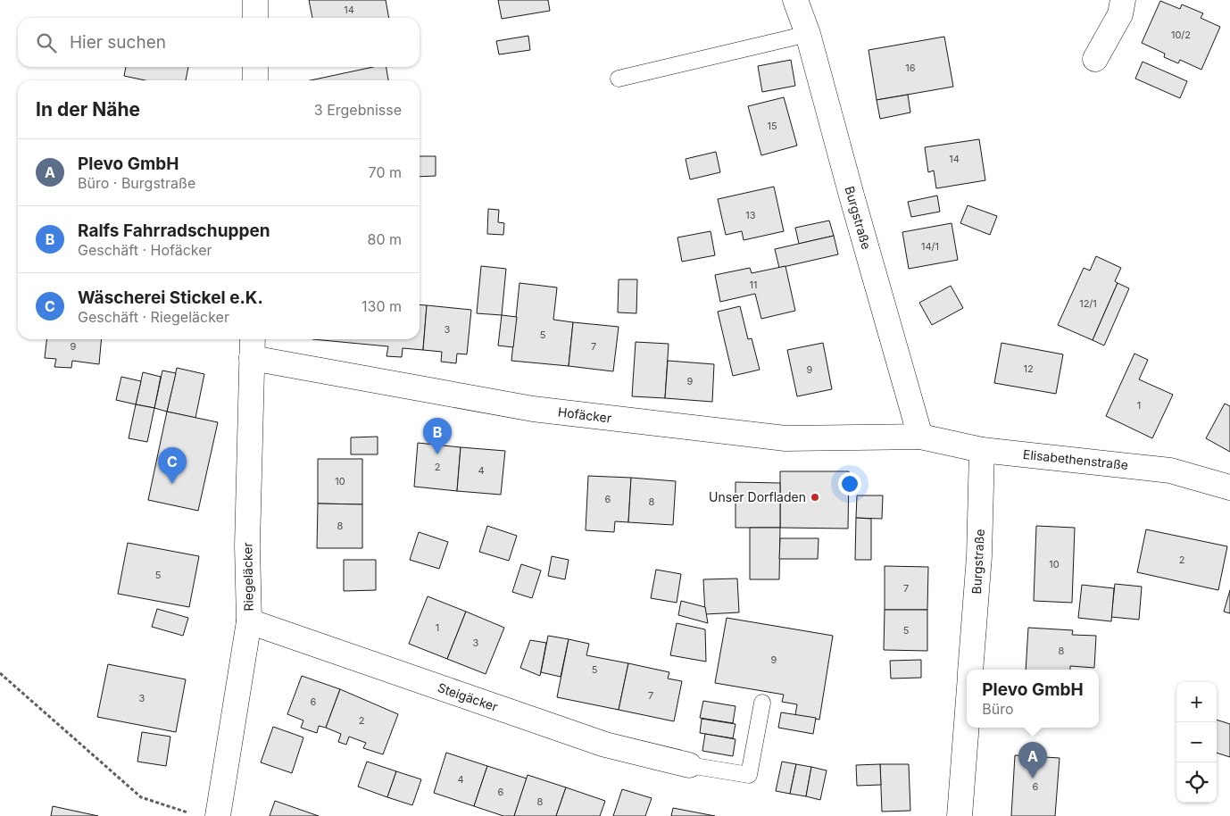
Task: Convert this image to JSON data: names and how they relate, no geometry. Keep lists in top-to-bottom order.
{
  "streets": {
    "street": [
      "Burgstraße",
      "Hofäcker",
      "Elisabethenstraße",
      "Riegeläcker",
      "Steigäcker"
    ]
  },
  "crossings": [
    ["Burgstraße", "Hofäcker"],
    ["Burgstraße", "Elisabethenstraße"],
    ["Hofäcker", "Elisabethenstraße"],
    ["Hofäcker", "Riegeläcker"],
    ["Riegeläcker", "Steigäcker"]
  ],
  "places": ["Unser Dorfladen"],
  "house_numbers": [
    "14",
    "10/2",
    "16",
    "15",
    "14",
    "13",
    "14/1",
    "11",
    "12/1",
    "3",
    "5",
    "9",
    "7",
    "12",
    "9",
    "9",
    "1",
    "2",
    "4",
    "10",
    "6",
    "8",
    "8",
    "2",
    "10",
    "5",
    "7",
    "1",
    "5",
    "3",
    "8",
    "9",
    "5",
    "7",
    "3",
    "6",
    "2",
    "4",
    "6",
    "6",
    "8"
  ],
  "page": {
    "search": "Hier suchen",
    "heading": ["In der Nähe", "3 Ergebnisse"],
    "list": [
      {
        "mark": "A",
        "name": "Plevo GmbH",
        "note": "Büro · Burgstraße",
        "value": "70 m"
      },
      {
        "mark": "B",
        "name": "Ralfs Fahrradschuppen",
        "note": "Geschäft · Hofäcker",
        "value": "80 m"
      },
      {
        "mark": "C",
        "name": "Wäscherei Stickel e.K.",
        "note": "Geschäft · Riegeläcker",
        "value": "130 m"
      }
    ],
    "pins": ["B", "C", "A"],
    "popup": ["Plevo GmbH", "Büro"],
    "map_buttons": ["+", "−"]
  }
}
